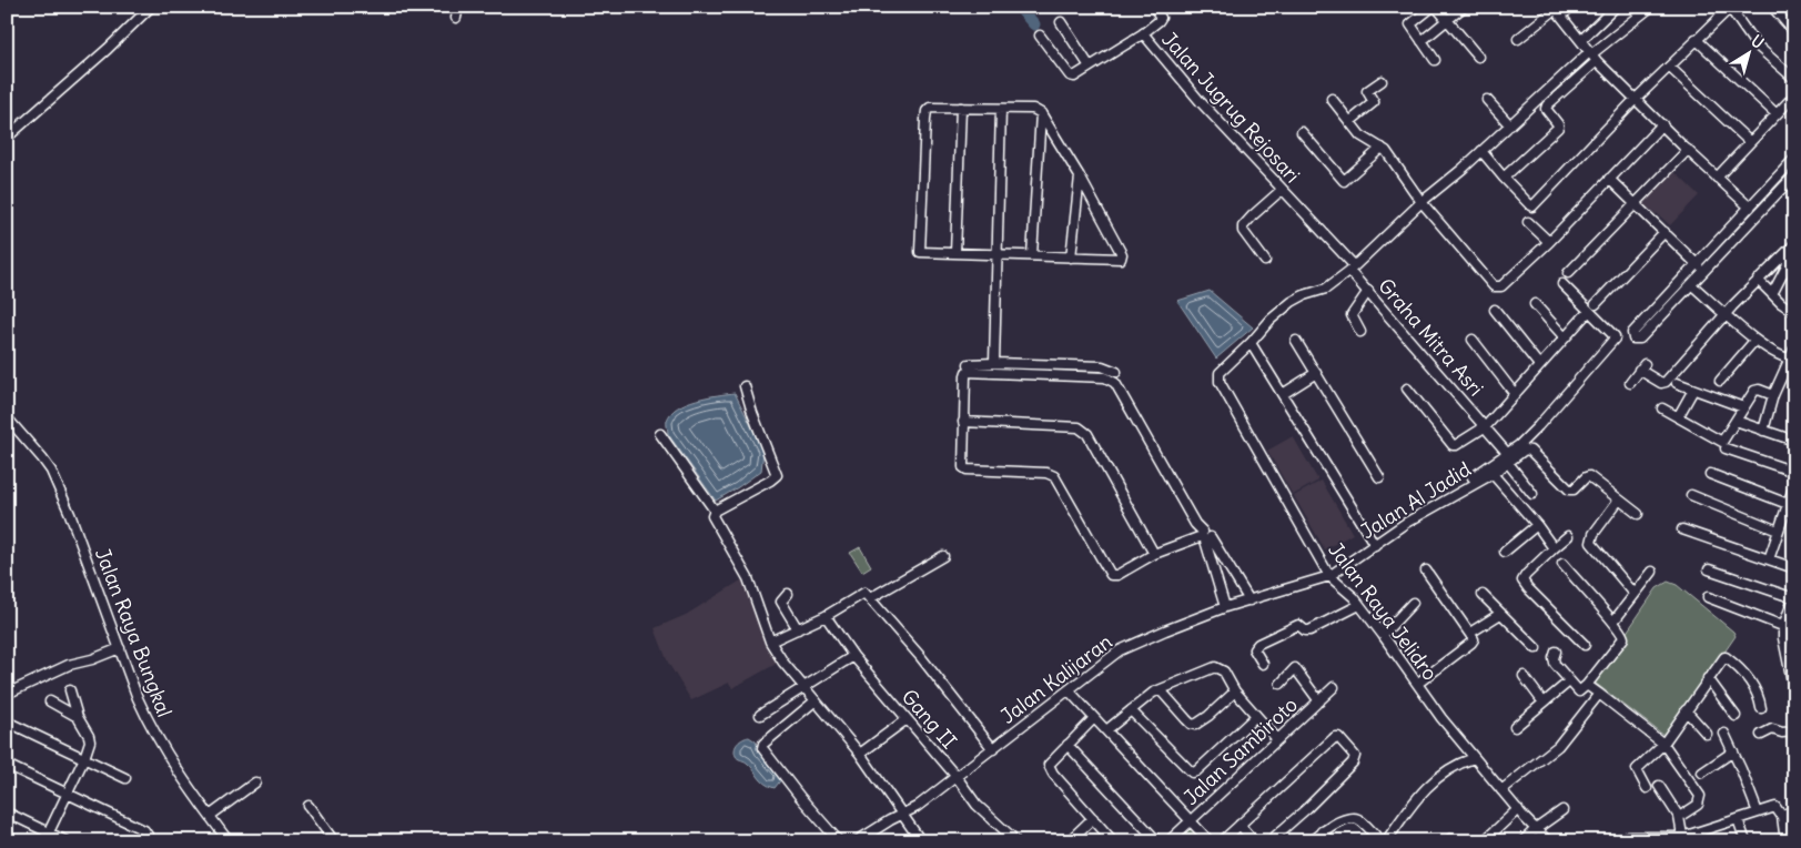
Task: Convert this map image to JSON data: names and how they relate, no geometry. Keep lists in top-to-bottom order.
{
  "streets": {
    "street": [
      "Jalan Jugrug Rejosari",
      "Graha Mitra Asri",
      "Jalan Al Jadid",
      "Jalan Raya Jelidro",
      "Jalan Raya Bungkal",
      "Jalan Kalijaran",
      "Gang II",
      "Jalan Sambiroto"
    ]
  },
  "crossings": [
    ["Jalan Jugrug Rejosari", "Graha Mitra Asri"],
    ["Jalan Al Jadid", "Jalan Raya Jelidro"],
    ["Jalan Al Jadid", "Jalan Kalijaran"],
    ["Jalan Raya Jelidro", "Jalan Kalijaran"],
    ["Jalan Kalijaran", "Gang II"]
  ],
  "north": "top right"
}
